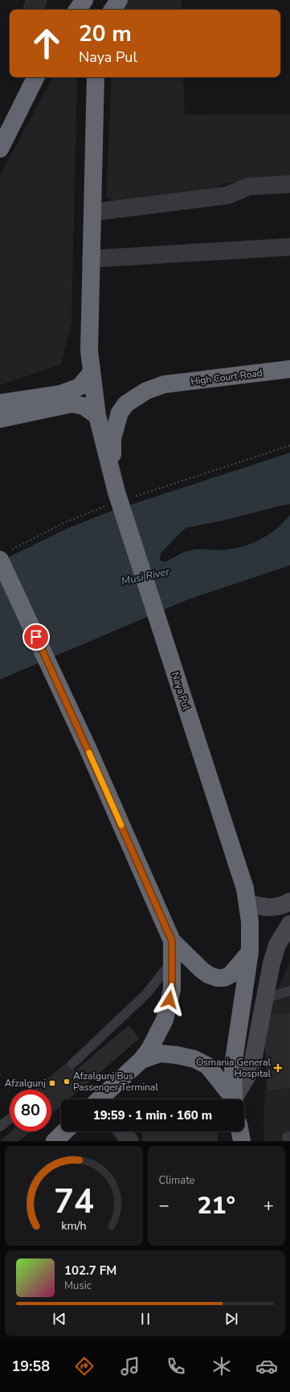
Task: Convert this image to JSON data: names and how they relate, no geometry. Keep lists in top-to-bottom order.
{
  "streets": {
    "highway": ["High Court Road", "Naya Pul"]
  },
  "crossings": [
    ["High Court Road", "Naya Pul"]
  ],
  "water": ["Musi River"],
  "places": {
    "health": ["Osmania General Hospital"],
    "other": ["Afzalgunj Bus Passenger Terminal"],
    "transit": ["Afzalgunj"]
  },
  "page": {
    "turn": ["20 m", "Naya Pul"],
    "limit": "80",
    "trip": "19:59 · 1 min · 160 m",
    "tile": "Climate",
    "heat": ["−", "21°", "+"],
    "song": ["102.7 FM", "Music"],
    "tabs": "19:58",
    "gauge": ["74", "km/h"]
  }
}
